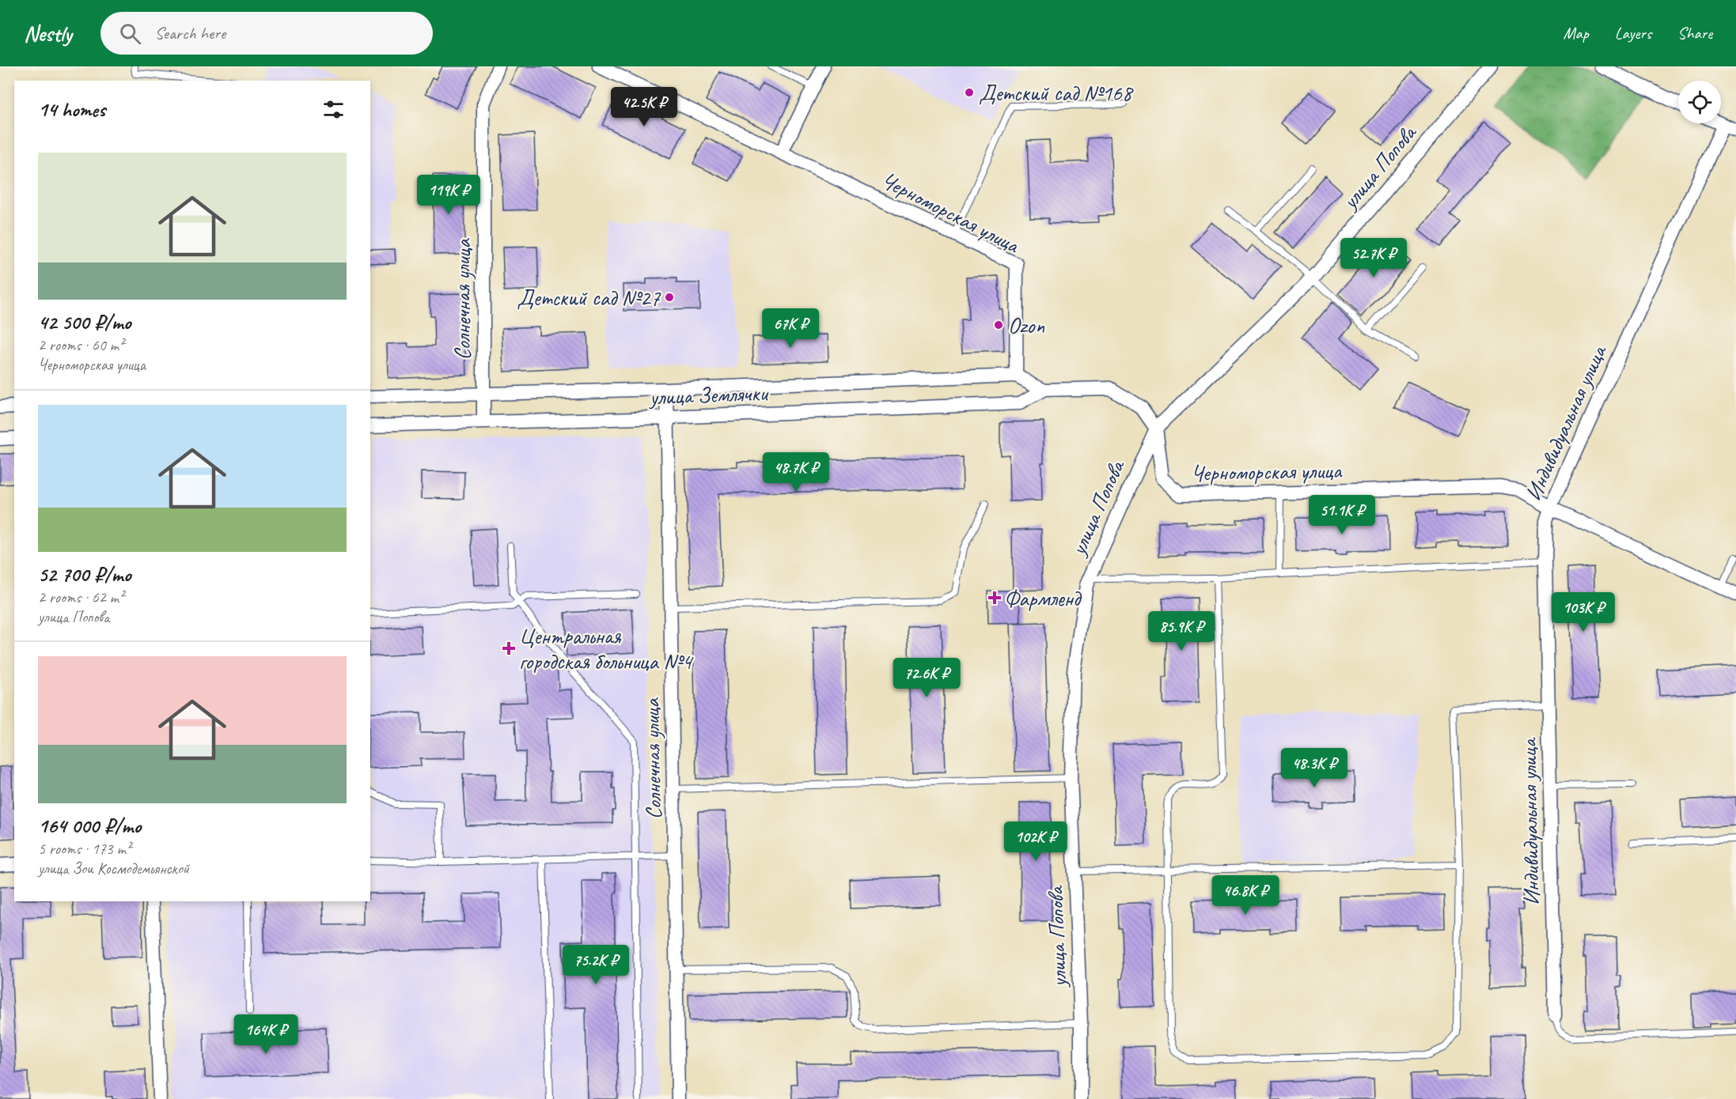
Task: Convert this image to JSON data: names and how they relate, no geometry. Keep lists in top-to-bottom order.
{
  "streets": {
    "street": [
      "улица Попова",
      "Черноморская улица",
      "Солнечная улица",
      "улица Землячки",
      "Индивидуальная улица"
    ]
  },
  "crossings": [
    ["улица Попова", "Черноморская улица"],
    ["Черноморская улица", "улица Землячки"],
    ["Черноморская улица", "Индивидуальная улица"],
    ["Солнечная улица", "улица Землячки"]
  ],
  "places": {
    "other": ["Детский сад №168", "Детский сад №27", "Ozon"],
    "health": ["Фармленд", "Центральная городская больница №4"]
  },
  "page": {
    "header": "Nestly",
    "search": "Search here",
    "nav": ["Map", "Layers", "Share"],
    "heading": "14 homes",
    "price": [
      "42.5K ₽",
      "119K ₽",
      "52.7K ₽",
      "67K ₽",
      "48.7K ₽",
      "51.1K ₽",
      "103K ₽",
      "85.9K ₽",
      "72.6K ₽",
      "48.3K ₽",
      "102K ₽",
      "46.8K ₽",
      "75.2K ₽",
      "164K ₽"
    ],
    "list": [
      {
        "name": "42 500 ₽/mo",
        "note": "2 rooms · 60 m² · Черноморская улица"
      },
      {
        "name": "52 700 ₽/mo",
        "note": "2 rooms · 62 m² · улица Попова"
      },
      {
        "name": "164 000 ₽/mo",
        "note": "5 rooms · 173 m² · улица Зои Космодемьянской"
      }
    ]
  }
}
